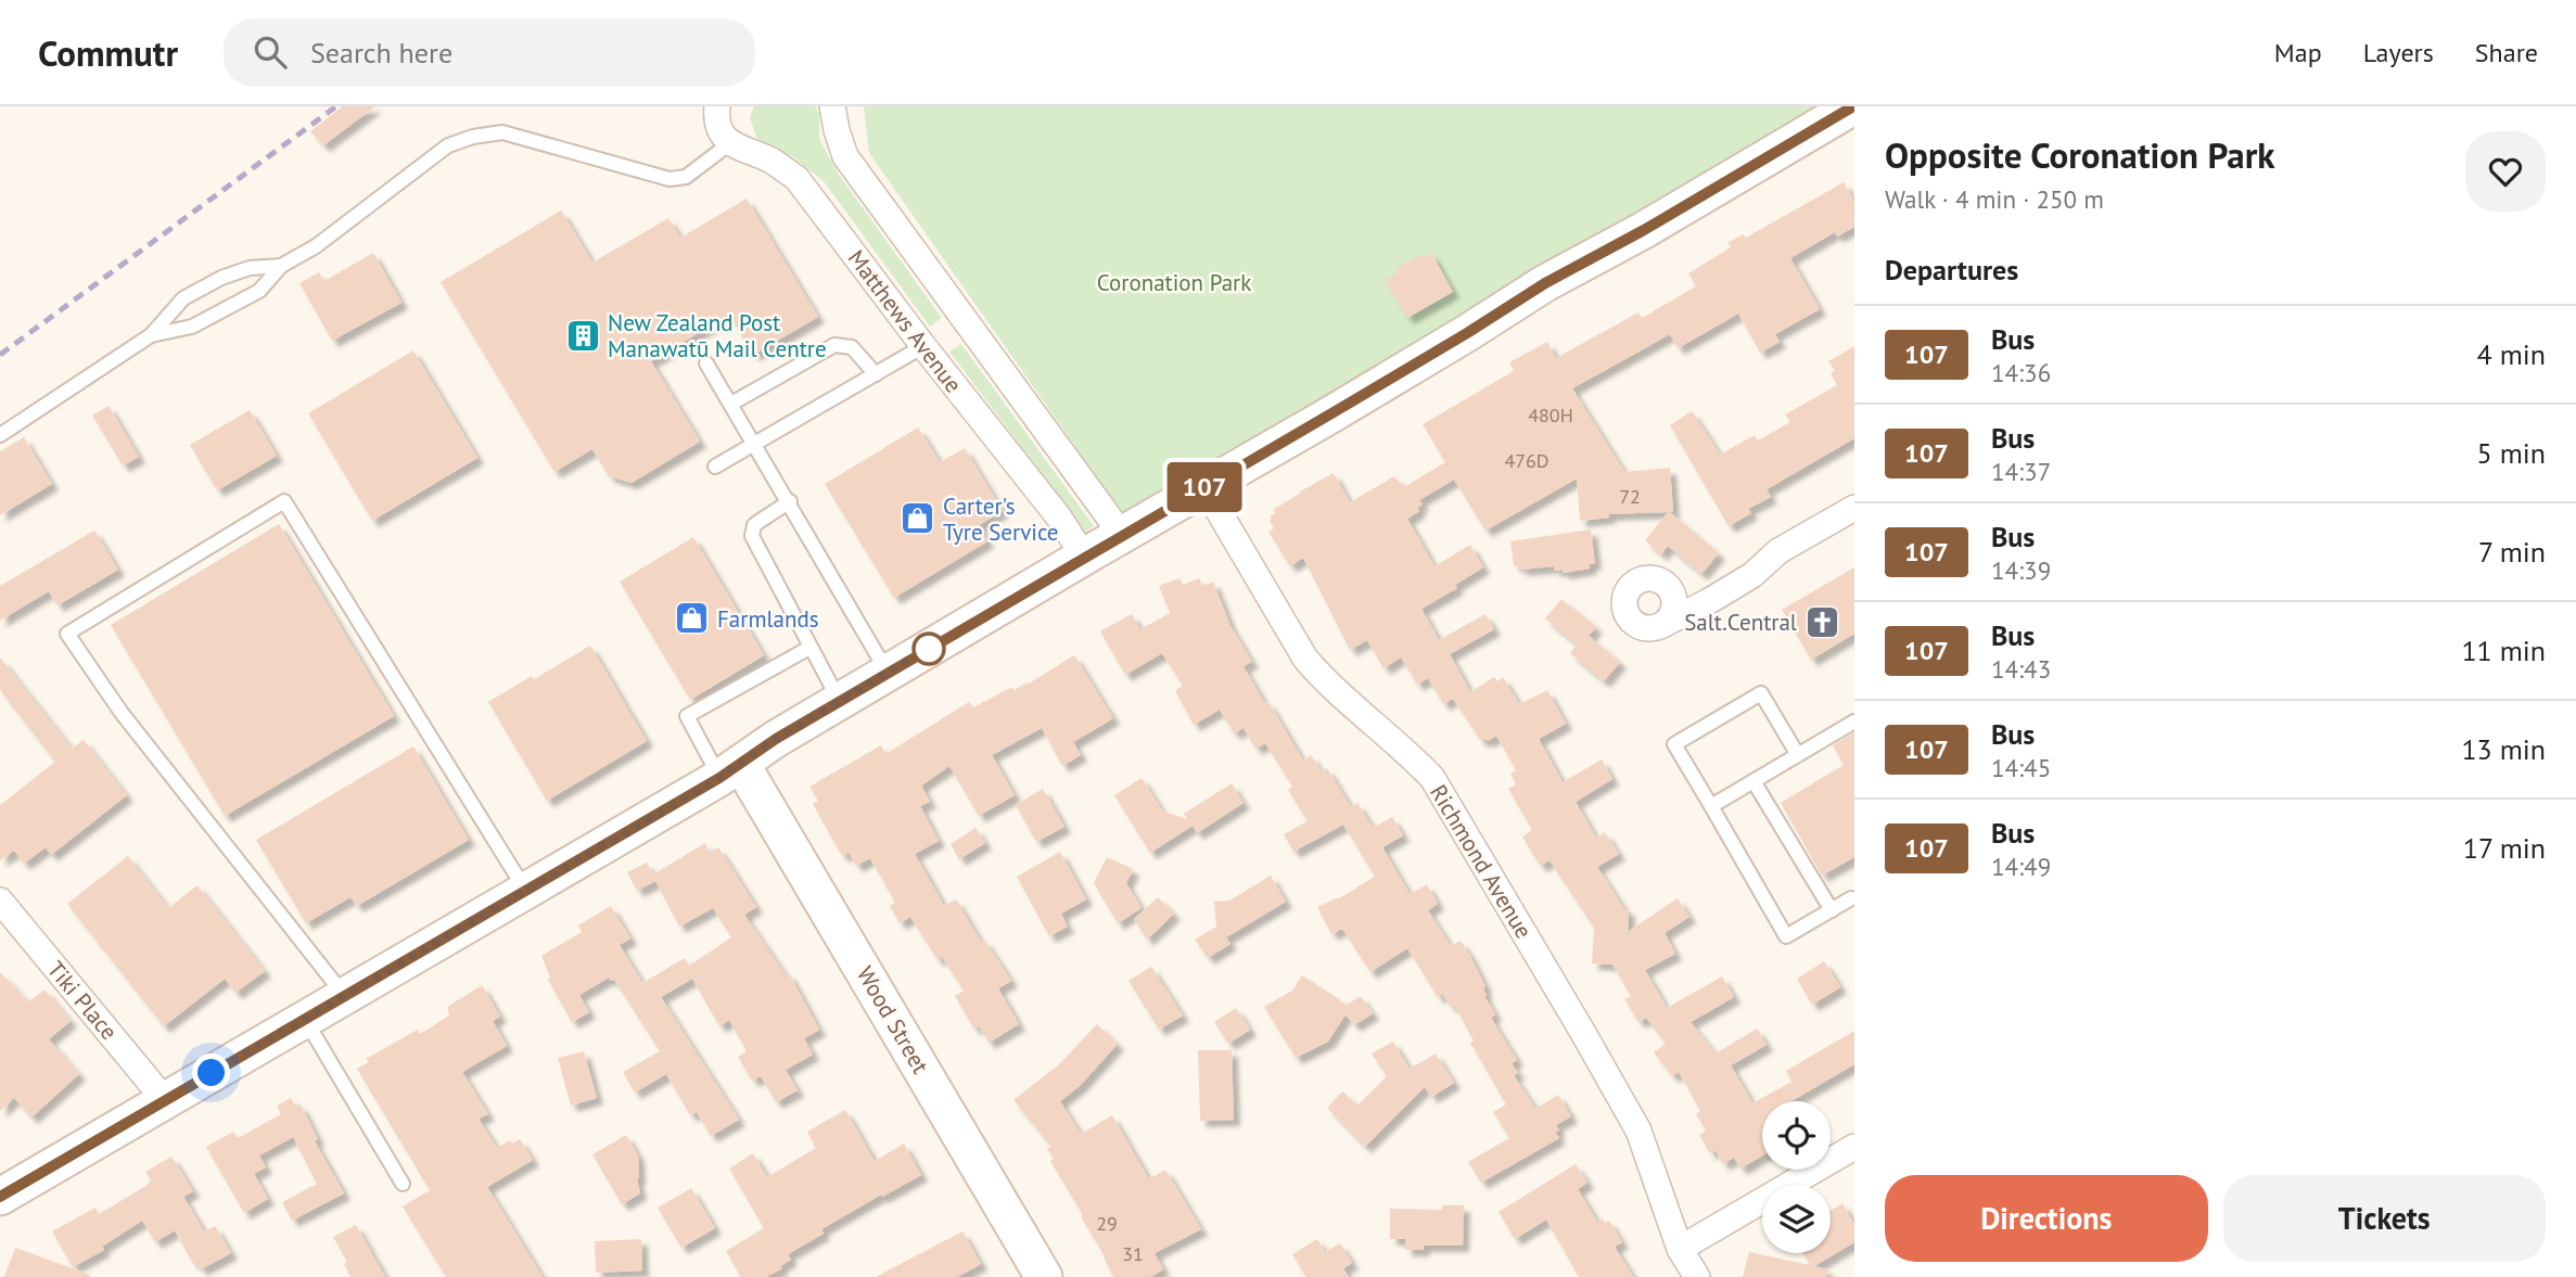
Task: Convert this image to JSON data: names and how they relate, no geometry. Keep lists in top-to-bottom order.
{
  "streets": {
    "main road": ["Wood Street"],
    "street": ["Matthews Avenue", "Richmond Avenue", "Tiki Place"]
  },
  "parks": ["Coronation Park"],
  "places": {
    "building": ["New Zealand Post Manawatū Mail Centre"],
    "shop": ["Carter's Tyre Service", "Farmlands"],
    "church": ["Salt.Central"]
  },
  "lines": ["bus line 107"],
  "house_numbers": [
    "480H",
    "476D",
    "72",
    "29",
    "31"
  ],
  "page": {
    "header": "Commutr",
    "search": "Search here",
    "nav": ["Map", "Layers", "Share"],
    "on_map": "107",
    "heading": [
      ["Opposite Coronation Park", "Walk · 4 min · 250 m"],
      "Departures"
    ],
    "list": [
      {
        "mark": "107",
        "name": "Bus",
        "note": "14:36",
        "value": "4 min"
      },
      {
        "mark": "107",
        "name": "Bus",
        "note": "14:37",
        "value": "5 min"
      },
      {
        "mark": "107",
        "name": "Bus",
        "note": "14:39",
        "value": "7 min"
      },
      {
        "mark": "107",
        "name": "Bus",
        "note": "14:43",
        "value": "11 min"
      },
      {
        "mark": "107",
        "name": "Bus",
        "note": "14:45",
        "value": "13 min"
      },
      {
        "mark": "107",
        "name": "Bus",
        "note": "14:49",
        "value": "17 min"
      }
    ],
    "buttons": ["Directions", "Tickets"]
  }
}
